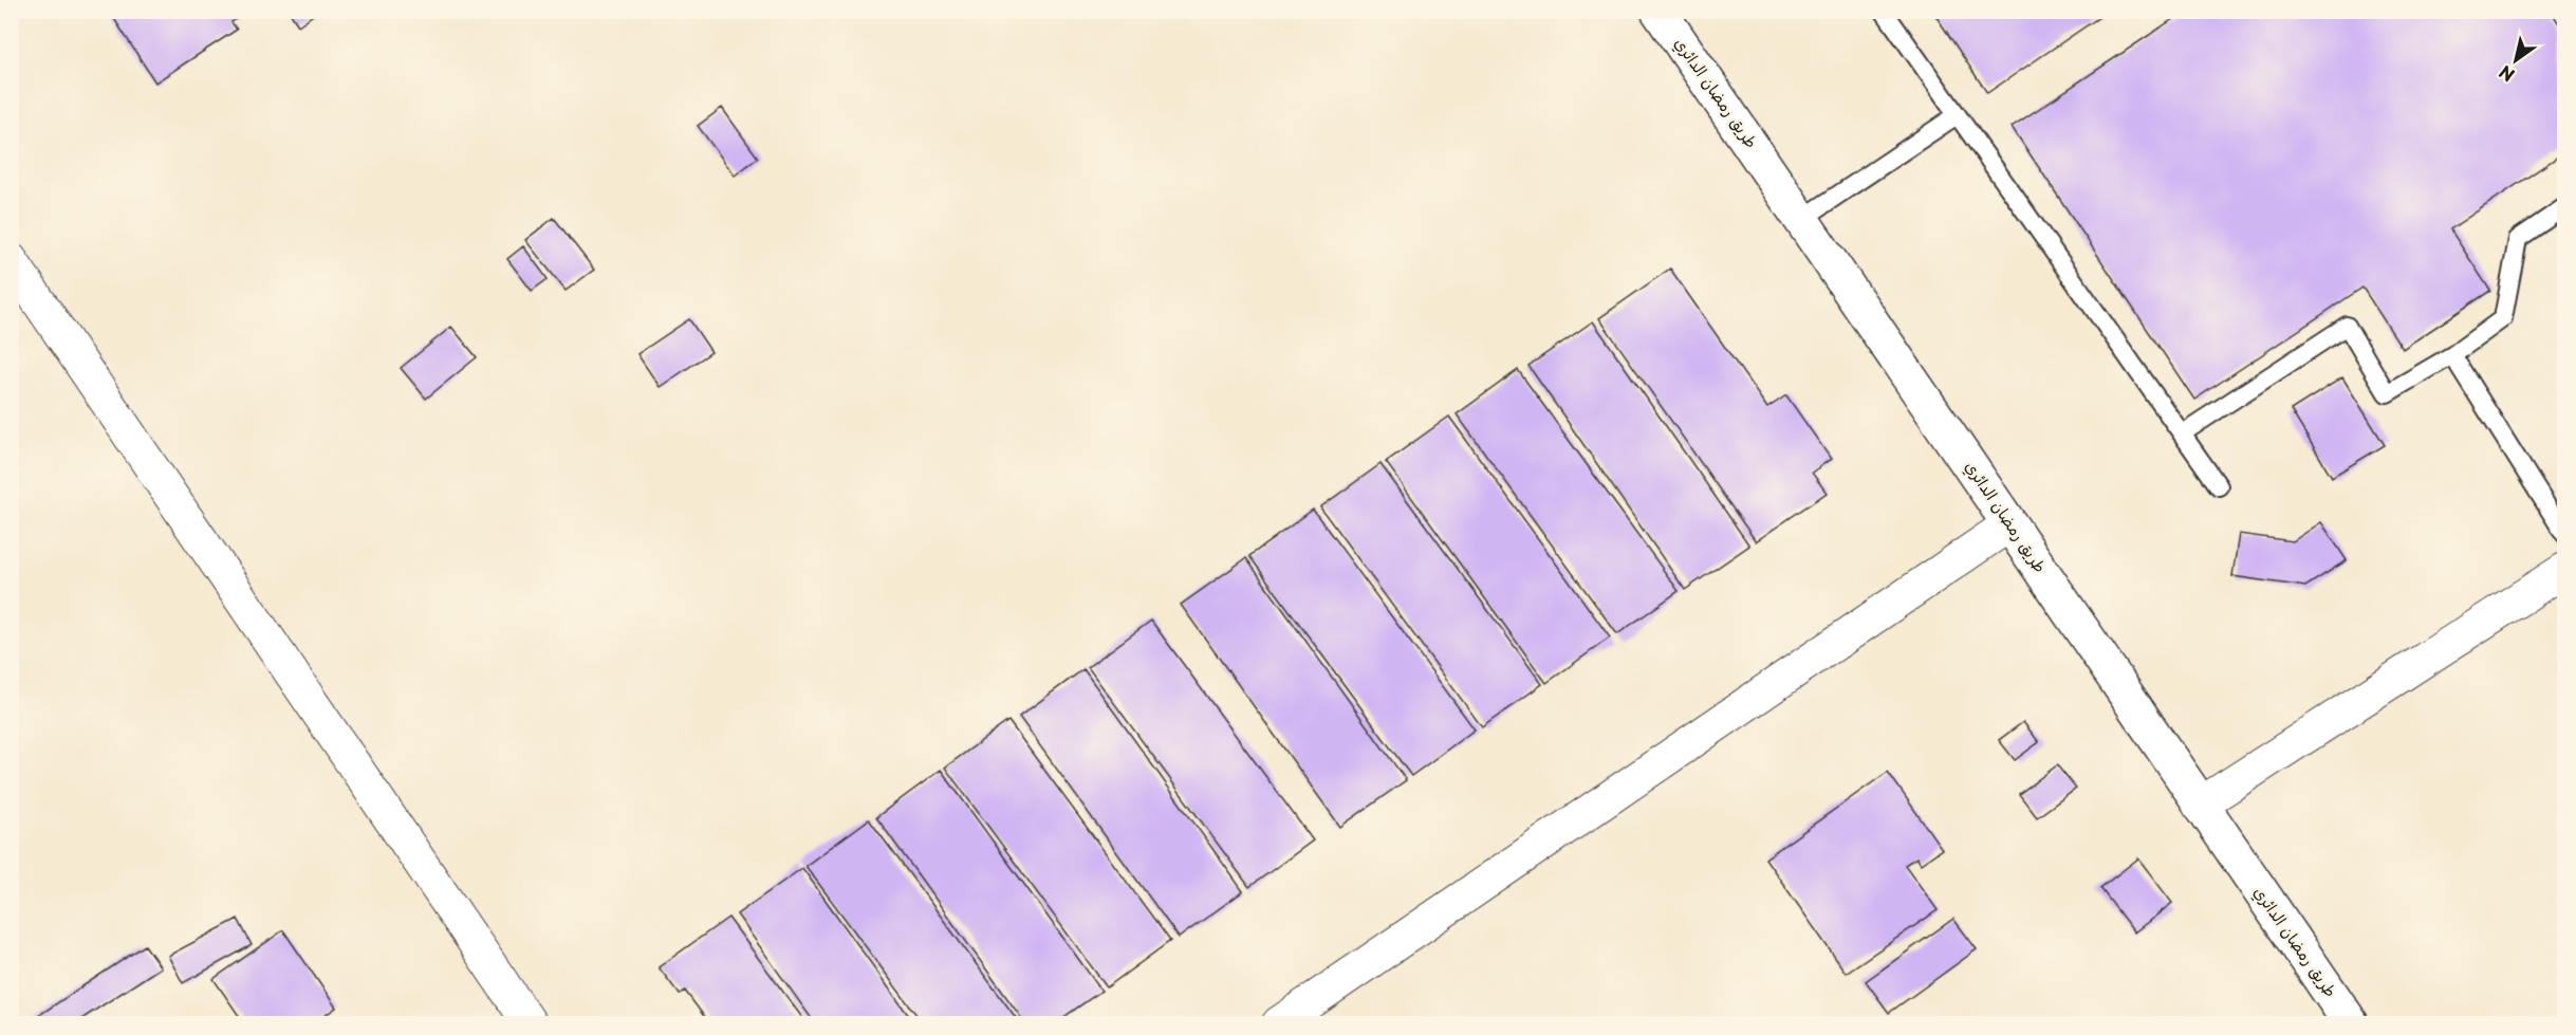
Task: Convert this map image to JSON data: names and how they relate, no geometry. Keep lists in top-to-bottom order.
{
  "streets": {
    "street": ["طريق رمضان الدائري"]
  },
  "north": "bottom left"
}
